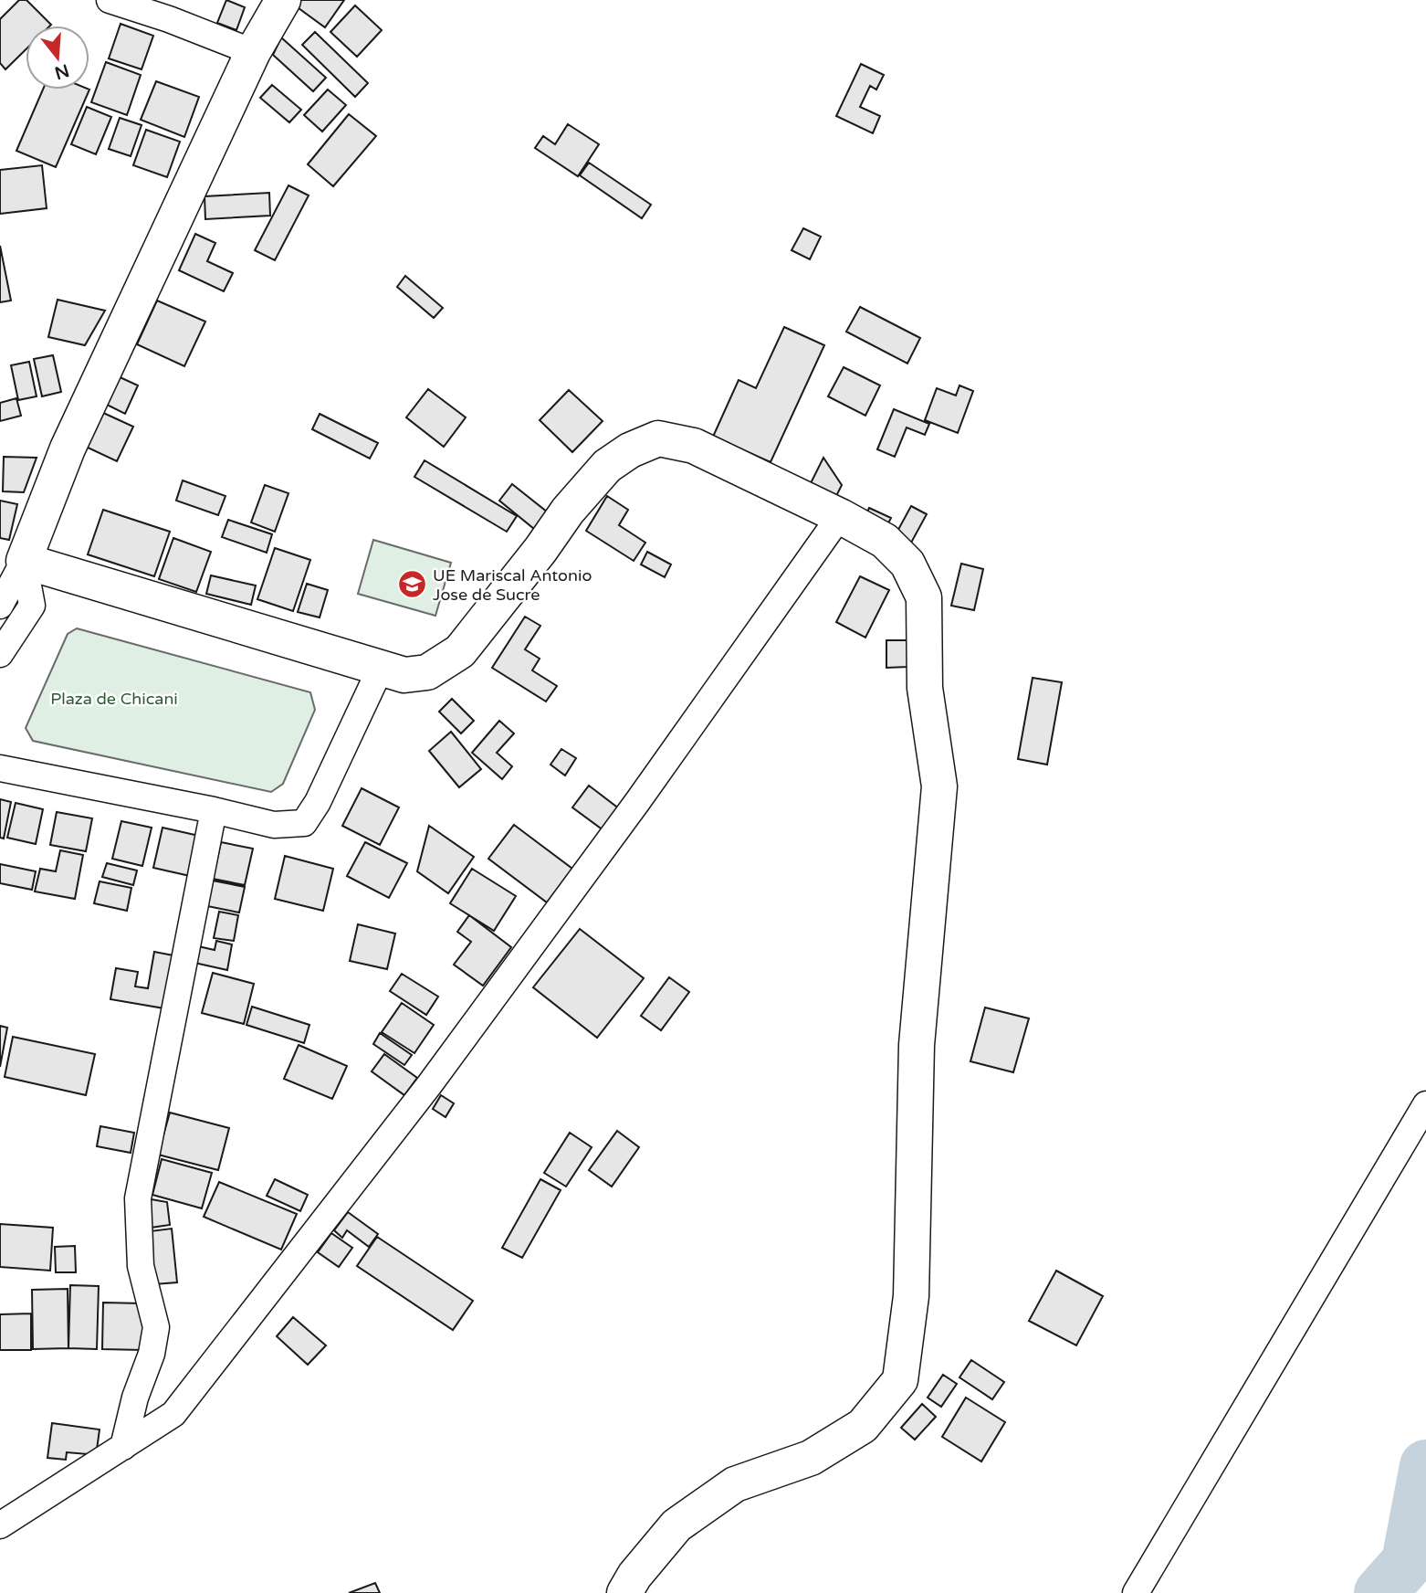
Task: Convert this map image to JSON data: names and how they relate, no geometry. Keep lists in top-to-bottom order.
{
  "parks": ["Plaza de Chicani"],
  "places": {
    "school or university": ["UE Mariscal Antonio Jose de Sucre"]
  },
  "north": "bottom"
}
